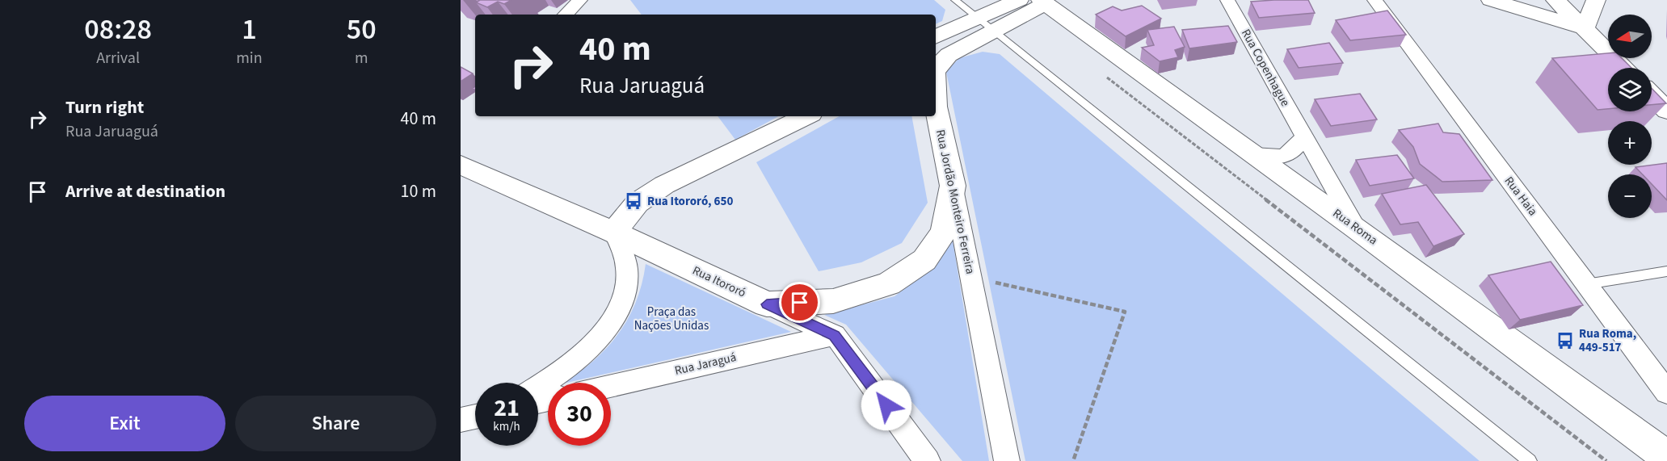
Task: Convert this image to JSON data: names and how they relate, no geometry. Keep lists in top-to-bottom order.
{
  "streets": {
    "street": [
      "Rua Copenhague",
      "Rua Haia",
      "Rua Jordão Monteiro Ferreira",
      "Rua Roma",
      "Rua Itororó",
      "Rua Jaraguá"
    ]
  },
  "crossings": [
    ["Rua Copenhague", "Rua Roma"],
    ["Rua Jordão Monteiro Ferreira", "Rua Roma"],
    ["Rua Itororó", "Rua Jaraguá"]
  ],
  "parks": ["Praça das Nações Unidas"],
  "places": {
    "bus stop": ["Rua Itororó, 650", "Rua Roma, 449-517"]
  },
  "north": "left",
  "page": {
    "eta": [
      "08:28",
      "Arrival",
      "1",
      "min",
      "50",
      "m"
    ],
    "map_buttons": ["+", "−"],
    "turn": ["40 m", "Rua Jaruaguá"],
    "list": [
      {
        "name": "Turn right",
        "note": "Rua Jaruaguá",
        "value": "40 m"
      },
      {
        "name": "Arrive at destination",
        "value": "10 m"
      }
    ],
    "speed": "21 km/h",
    "limit": "30",
    "buttons": ["Exit", "Share"]
  }
}
